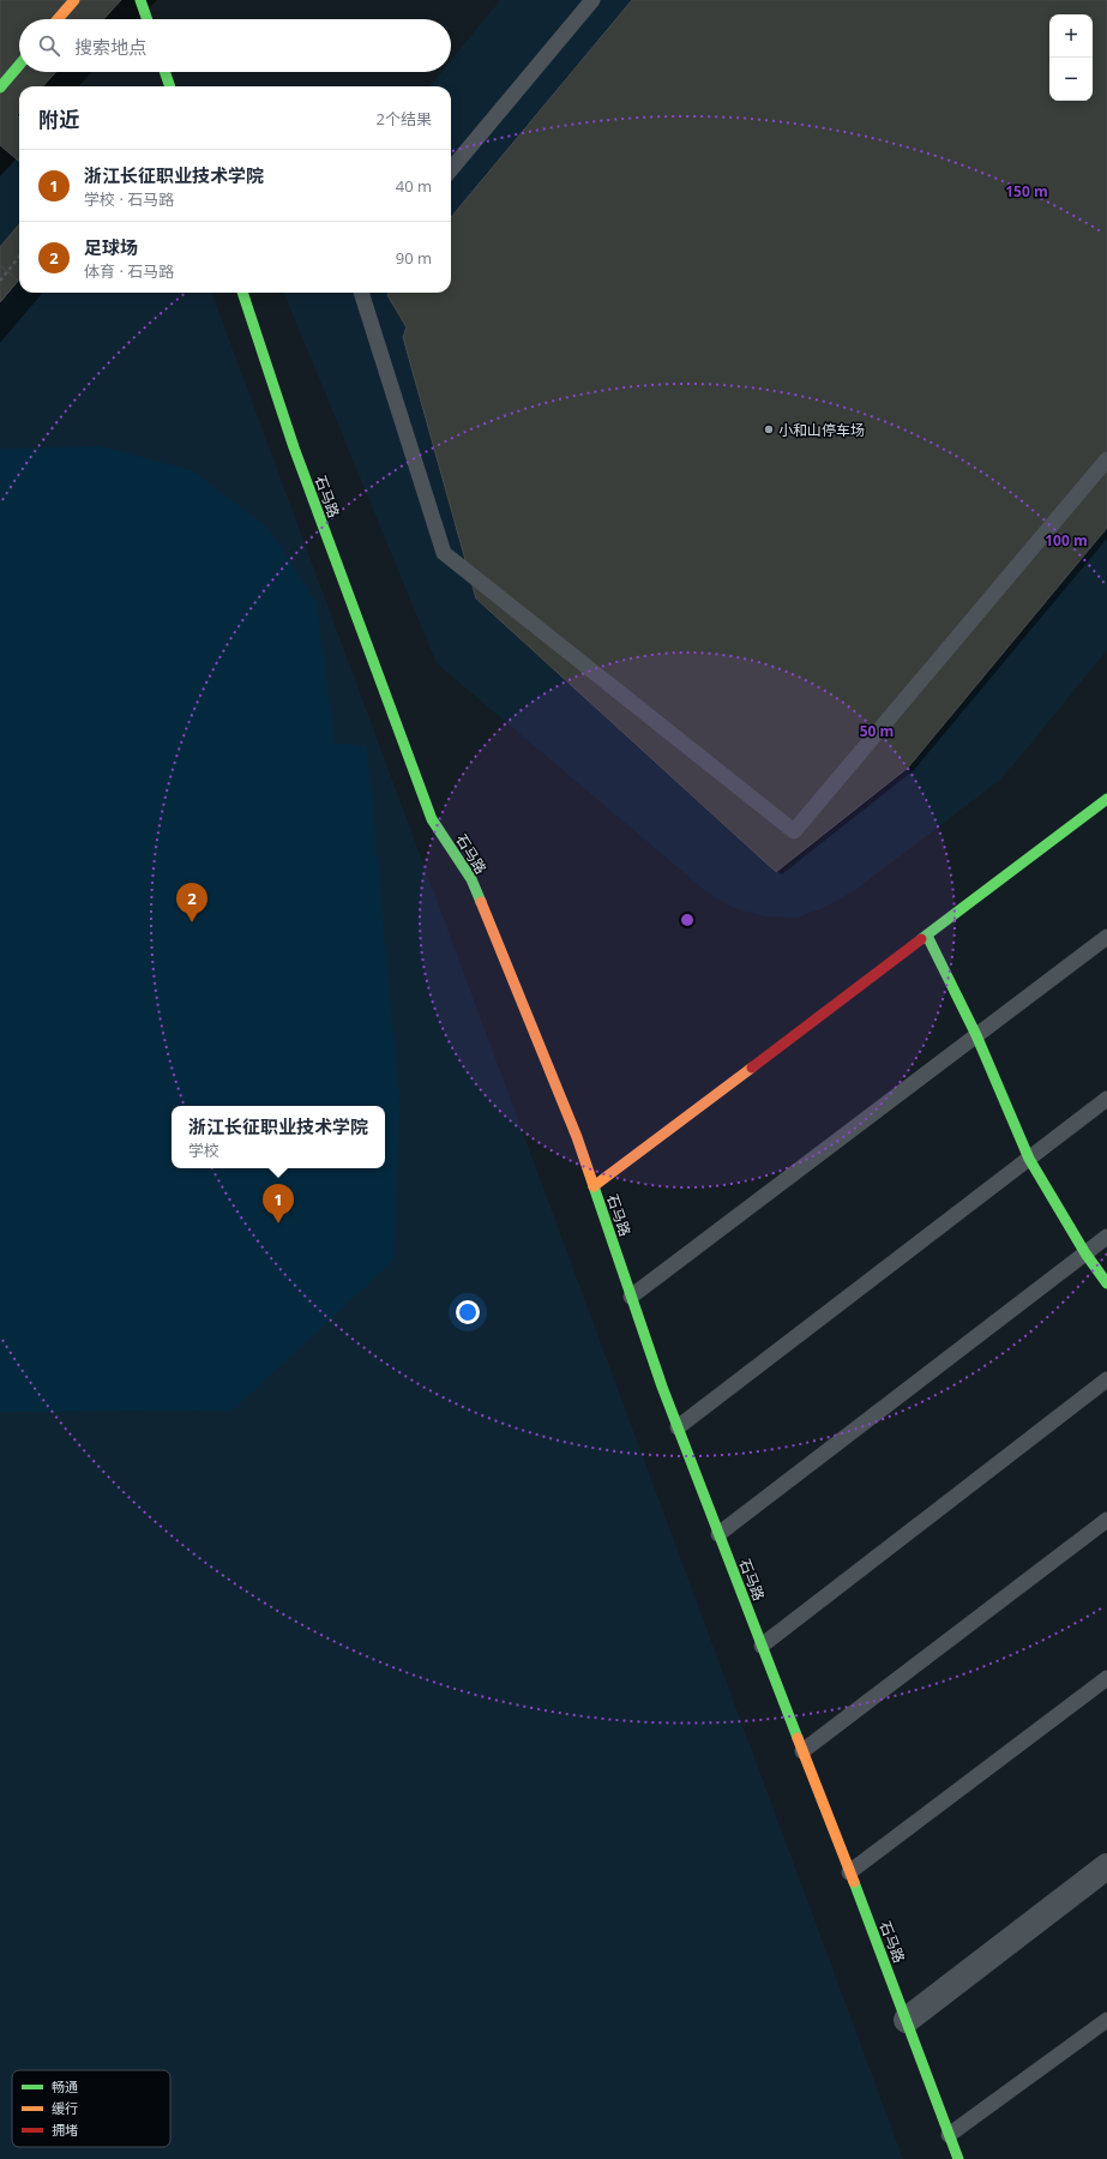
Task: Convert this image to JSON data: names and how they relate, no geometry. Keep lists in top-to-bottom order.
{
  "streets": {
    "street": ["石马路"]
  },
  "places": ["小和山停车场"],
  "legend": ["畅通", "缓行", "拥堵"],
  "page": {
    "map_buttons": ["+", "−"],
    "search": "搜索地点",
    "heading": ["附近", "2个结果"],
    "list": [
      {
        "mark": "1",
        "name": "浙江长征职业技术学院",
        "note": "学校 · 石马路",
        "value": "40 m"
      },
      {
        "mark": "2",
        "name": "足球场",
        "note": "体育 · 石马路",
        "value": "90 m"
      }
    ],
    "pins": ["2", "1"],
    "popup": ["浙江长征职业技术学院", "学校"]
  },
  "rings": ["150 m", "100 m", "50 m"]
}
